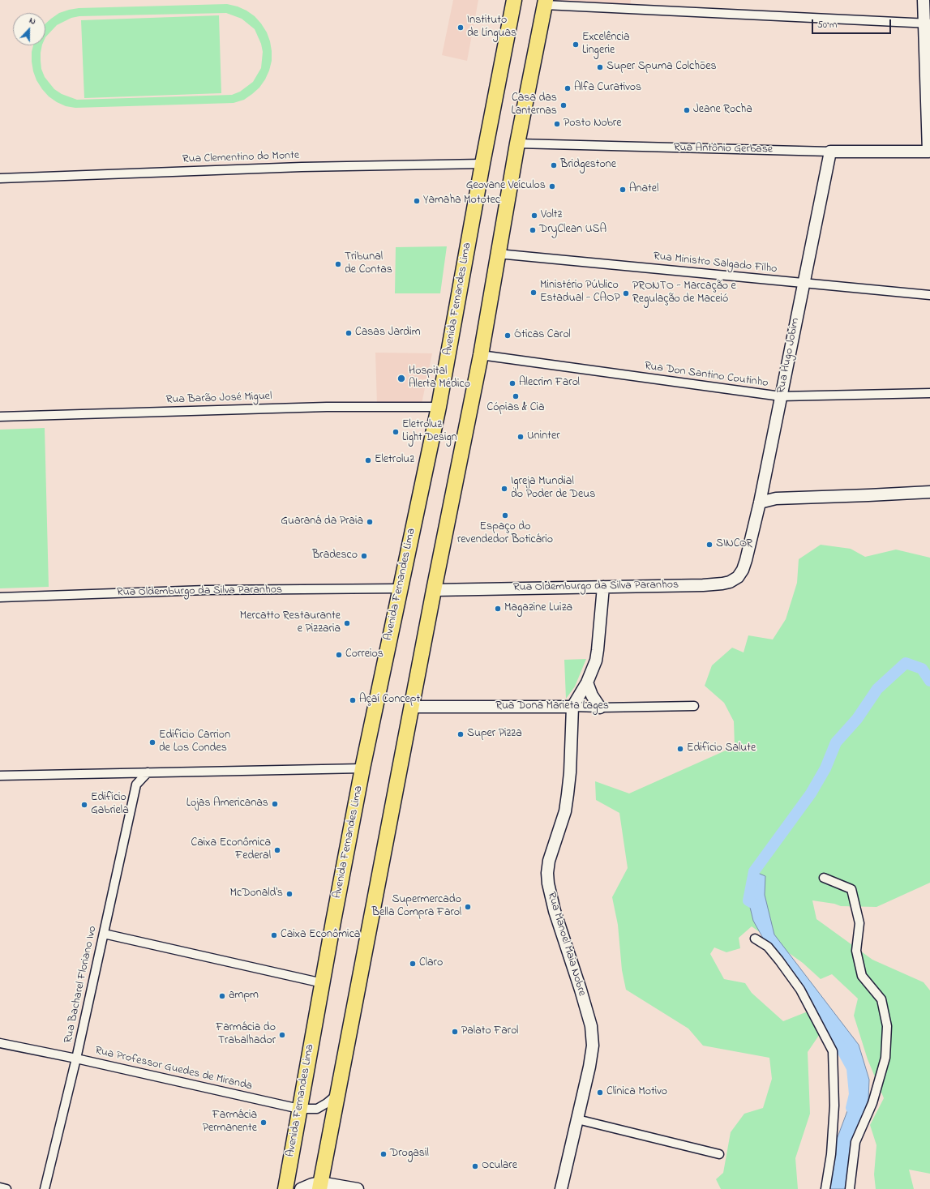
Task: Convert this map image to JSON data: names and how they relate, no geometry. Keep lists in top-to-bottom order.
{
  "streets": {
    "highway": ["Avenida Fernandes Lima"],
    "street": [
      "Rua Antônio Gerbase",
      "Rua Clementino do Monte",
      "Rua Ministro Salgado Filho",
      "Rua Hugo Jobim",
      "Rua Don Santino Coutinho",
      "Rua Barão José Miguel",
      "Rua Oldemburgo da Silva Paranhos",
      "Rua Dona Marieta Lages",
      "Rua Manoel Maia Nobre",
      "Rua Bacharel Floriano Ivo",
      "Rua Professor Guedes de Miranda"
    ]
  },
  "crossings": [
    ["Rua Antônio Gerbase", "Rua Hugo Jobim"],
    ["Rua Clementino do Monte", "Avenida Fernandes Lima"],
    ["Rua Ministro Salgado Filho", "Rua Hugo Jobim"],
    ["Avenida Fernandes Lima", "Rua Barão José Miguel"],
    ["Avenida Fernandes Lima", "Rua Oldemburgo da Silva Paranhos"],
    ["Avenida Fernandes Lima", "Rua Professor Guedes de Miranda"],
    ["Rua Hugo Jobim", "Rua Don Santino Coutinho"],
    ["Rua Hugo Jobim", "Rua Oldemburgo da Silva Paranhos"],
    ["Rua Oldemburgo da Silva Paranhos", "Rua Manoel Maia Nobre"],
    ["Rua Dona Marieta Lages", "Rua Manoel Maia Nobre"],
    ["Rua Bacharel Floriano Ivo", "Rua Professor Guedes de Miranda"]
  ],
  "places": [
    "Instituto de Línguas",
    "Excelência Lingerie",
    "Super Spuma Colchões",
    "Alfa Curativos",
    "Casa das Lanternas",
    "Jeane Rocha",
    "Posto Nobre",
    "Bridgestone",
    "Geovane Veículos",
    "Anatel",
    "Yamaha Mototec",
    "Voltz",
    "DryClean USA",
    "Tribunal de Contas",
    "Ministério Público Estadual - CAOP",
    "PRONTO - Marcação e Regulação de Maceió",
    "Casas Jardim",
    "Óticas Carol",
    "Hospital Alerta Médico",
    "Alecrim Farol",
    "Cópias & Cia",
    "Eletroluz Light Design",
    "Uninter",
    "Eletroluz",
    "Igreja Mundial do Poder de Deus",
    "Espaço do revendedor Boticário",
    "Guaraná da Praia",
    "SINCOR",
    "Bradesco",
    "Magazine Luiza",
    "Mercatto Restaurante e Pizzaria",
    "Correios",
    "Açaí Concept",
    "Super Pizza",
    "Edifício Carrion de Los Condes",
    "Edifício Salute",
    "Lojas Americanas",
    "Edifício Gabriela",
    "Caixa Econômica Federal",
    "McDonald's",
    "Supermercado Bella Compra Farol",
    "Caixa Econômica",
    "Claro",
    "ampm",
    "Palato Farol",
    "Farmácia do Trabalhador",
    "Clínica Motivo",
    "Farmácia Permanente",
    "Drogasil",
    "Oculare"
  ],
  "scale_bar": "50 m",
  "north": "top"
}
